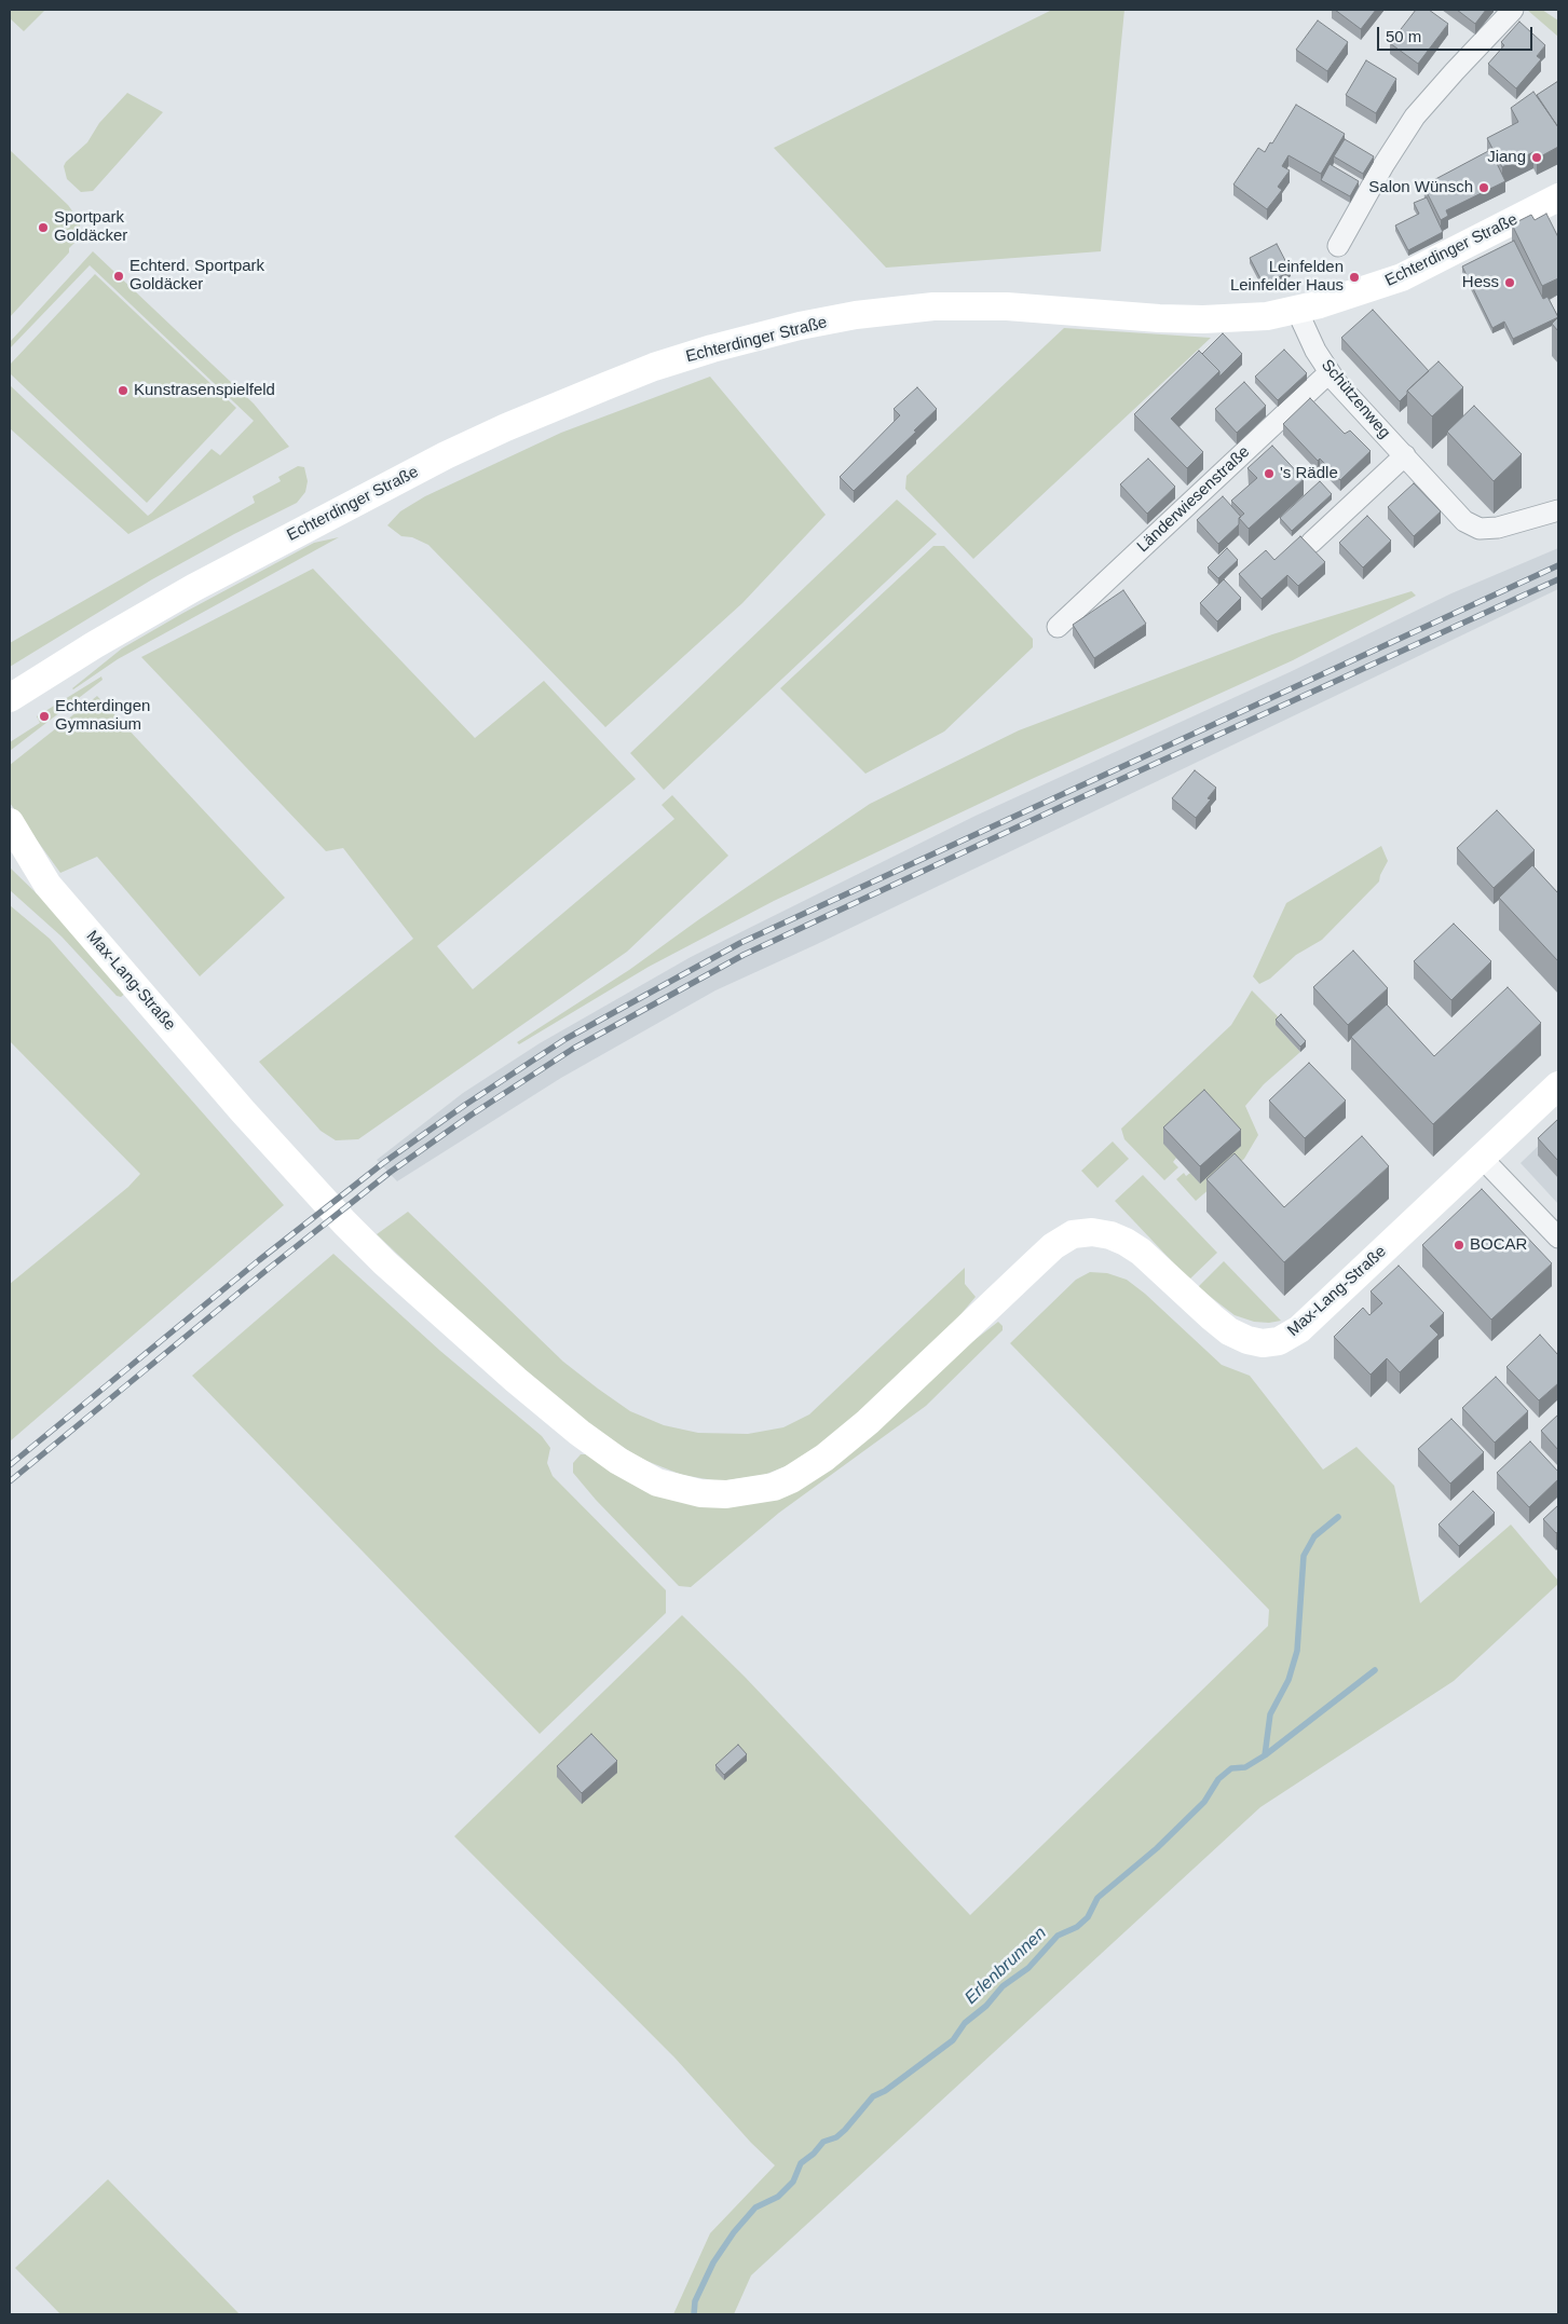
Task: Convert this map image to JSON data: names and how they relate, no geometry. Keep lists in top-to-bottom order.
{
  "streets": {
    "main road": ["Echterdinger Straße", "Max-Lang-Straße"],
    "street": ["Schützenweg", "Länderwiesenstraße"]
  },
  "crossings": [
    ["Echterdinger Straße", "Schützenweg"],
    ["Schützenweg", "Länderwiesenstraße"]
  ],
  "water": ["Erlenbrunnen"],
  "places": [
    "Jiang",
    "Salon Wünsch",
    "Sportpark Goldäcker",
    "Echterd. Sportpark Goldäcker",
    "Leinfelden Leinfelder Haus",
    "Hess",
    "Kunstrasenspielfeld",
    "'s Rädle",
    "Echterdingen Gymnasium",
    "BOCAR"
  ],
  "scale_bar": "50 m"
}
